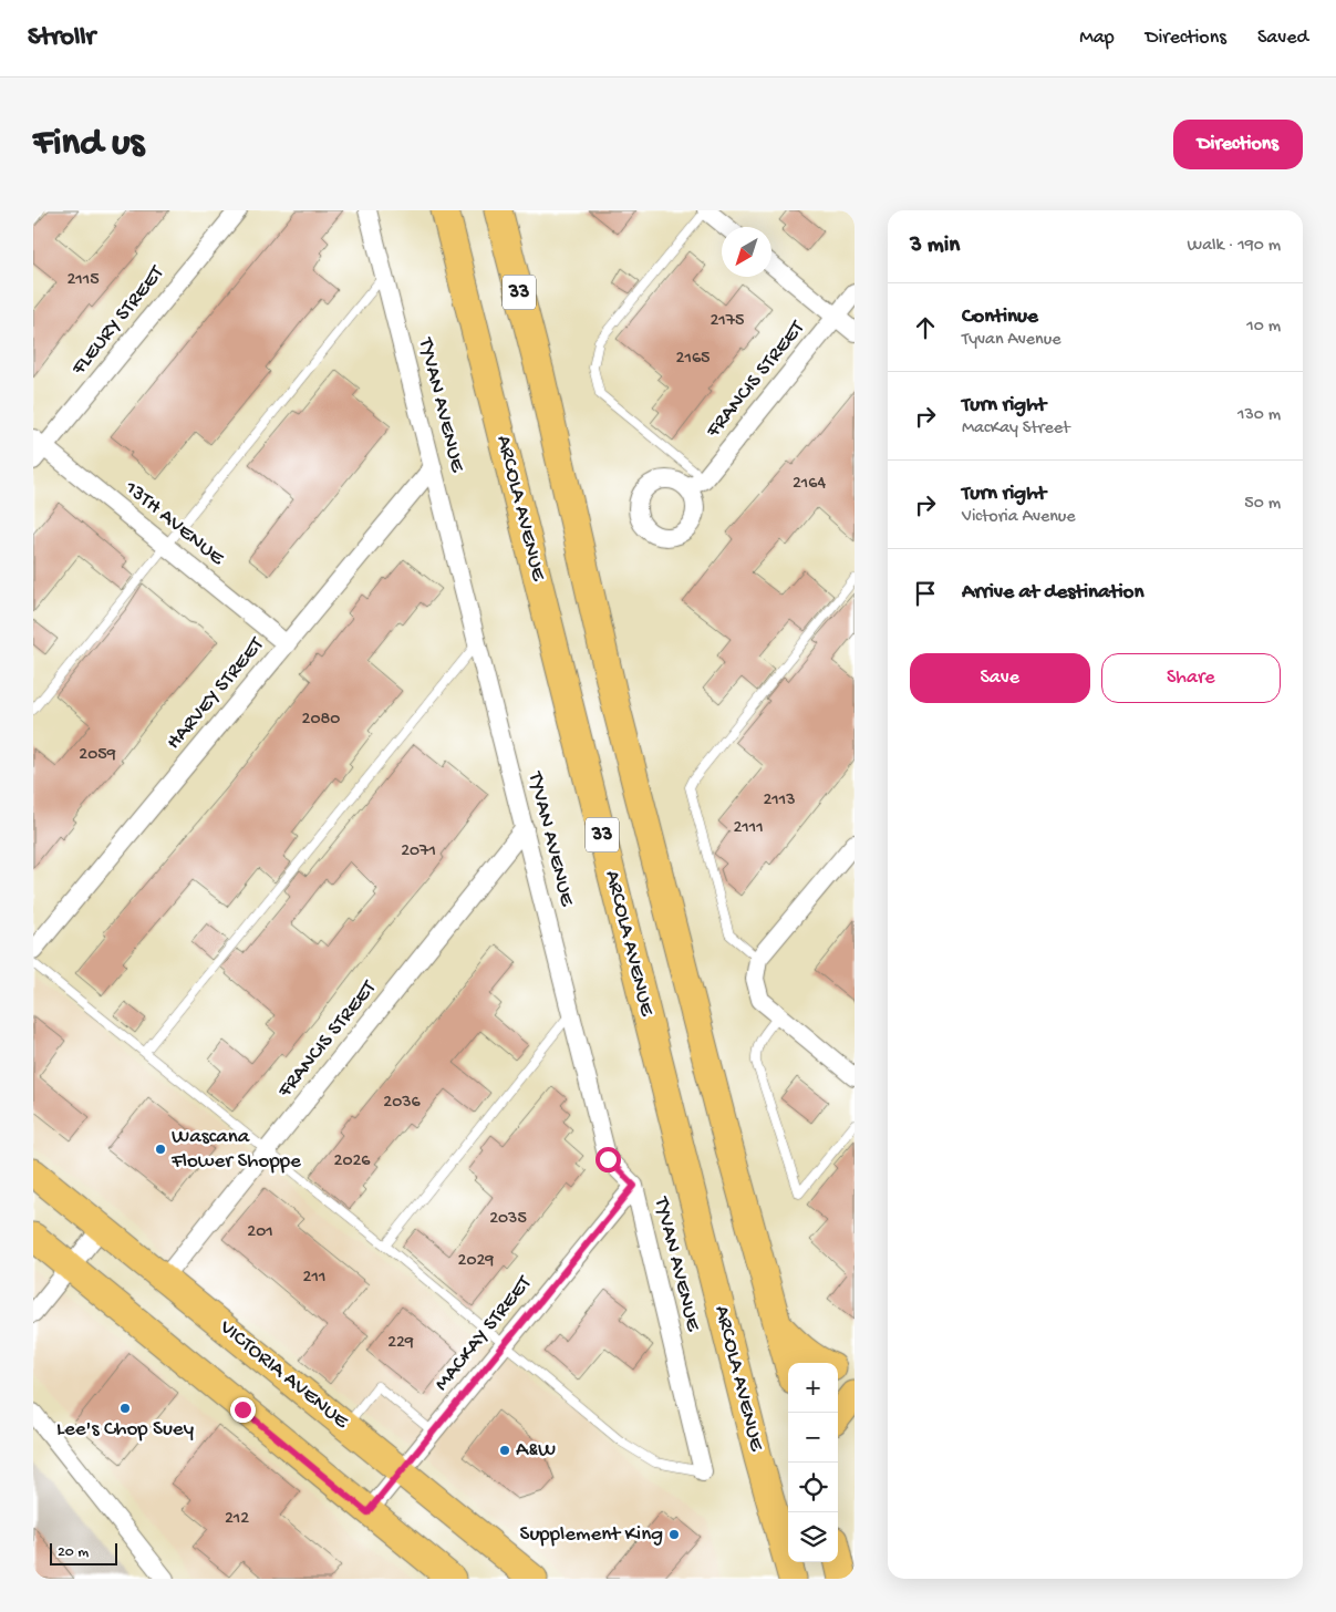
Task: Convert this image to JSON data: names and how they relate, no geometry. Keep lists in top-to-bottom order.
{
  "streets": {
    "main road": ["33", "ARCOLA AVENUE", "VICTORIA AVENUE"],
    "street": [
      "FLEURY STREET",
      "FRANCIS STREET",
      "TYVAN AVENUE",
      "13TH AVENUE",
      "HARVEY STREET",
      "MACKAY STREET"
    ]
  },
  "crossings": [
    ["FLEURY STREET", "13TH AVENUE"],
    ["FRANCIS STREET", "TYVAN AVENUE"],
    ["FRANCIS STREET", "VICTORIA AVENUE"],
    ["TYVAN AVENUE", "HARVEY STREET"],
    ["TYVAN AVENUE", "MACKAY STREET"],
    ["13TH AVENUE", "HARVEY STREET"],
    ["MACKAY STREET", "VICTORIA AVENUE"]
  ],
  "places": [
    "Wascana Flower Shoppe",
    "Lee's Chop Suey",
    "A&W",
    "Supplement King"
  ],
  "house_numbers": [
    "2115",
    "2175",
    "2165",
    "2164",
    "2080",
    "2059",
    "2113",
    "2111",
    "2071",
    "2036",
    "2026",
    "2035",
    "201",
    "2029",
    "211",
    "229",
    "212"
  ],
  "scale_bar": "20 m",
  "north": "bottom left",
  "page": {
    "header": "Strollr",
    "nav": ["Map", "Directions", "Saved"],
    "buttons": [
      "Directions",
      ["Save", "Share"]
    ],
    "title": "Find us",
    "heading": ["3 min", "Walk · 190 m"],
    "list": [
      ["Continue", "Tyvan Avenue", "10 m"],
      ["Turn right", "MacKay Street", "130 m"],
      ["Turn right", "Victoria Avenue", "50 m"],
      "Arrive at destination"
    ],
    "map_buttons": ["+", "−"],
    "scale": "20 m"
  }
}
